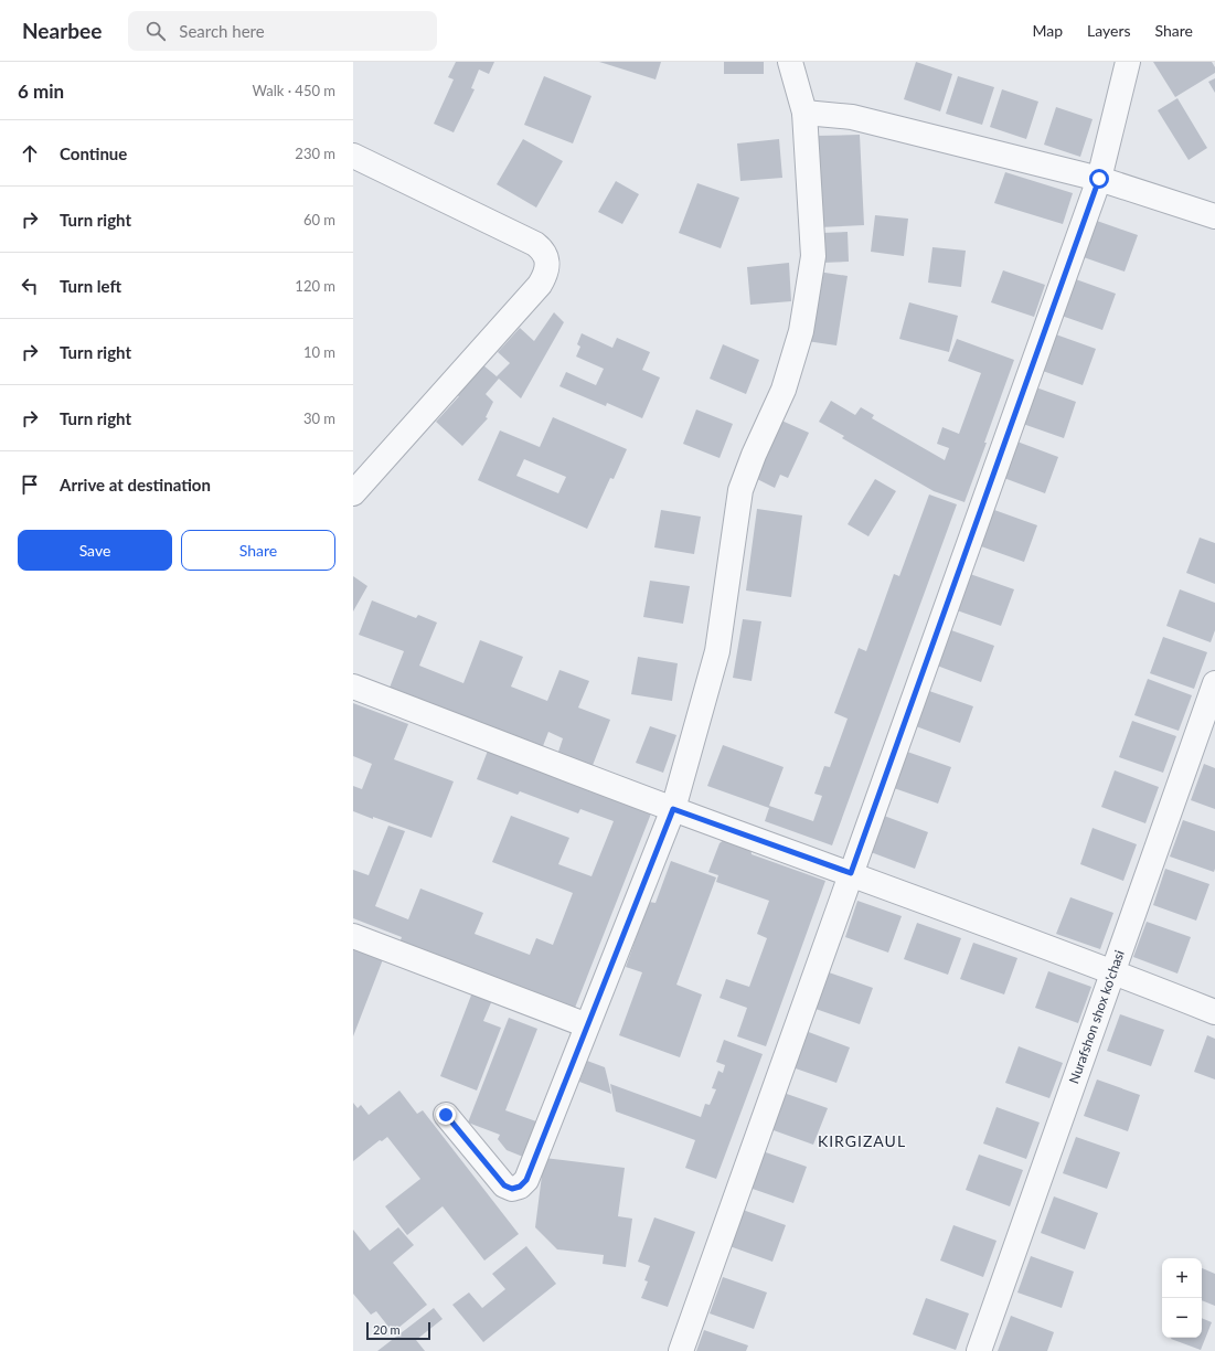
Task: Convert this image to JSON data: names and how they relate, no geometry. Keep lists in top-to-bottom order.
{
  "streets": {
    "street": ["Nurafshon shox ko'chasi"]
  },
  "districts": ["KIRGIZAUL"],
  "scale_bar": "20 m",
  "page": {
    "header": "Nearbee",
    "search": "Search here",
    "nav": ["Map", "Layers", "Share"],
    "heading": ["6 min", "Walk · 450 m"],
    "list": [
      ["Continue", "230 m"],
      ["Turn right", "60 m"],
      ["Turn left", "120 m"],
      ["Turn right", "10 m"],
      ["Turn right", "30 m"],
      "Arrive at destination"
    ],
    "buttons": ["Save", "Share"],
    "map_buttons": ["+", "−"],
    "scale": "20 m"
  }
}
